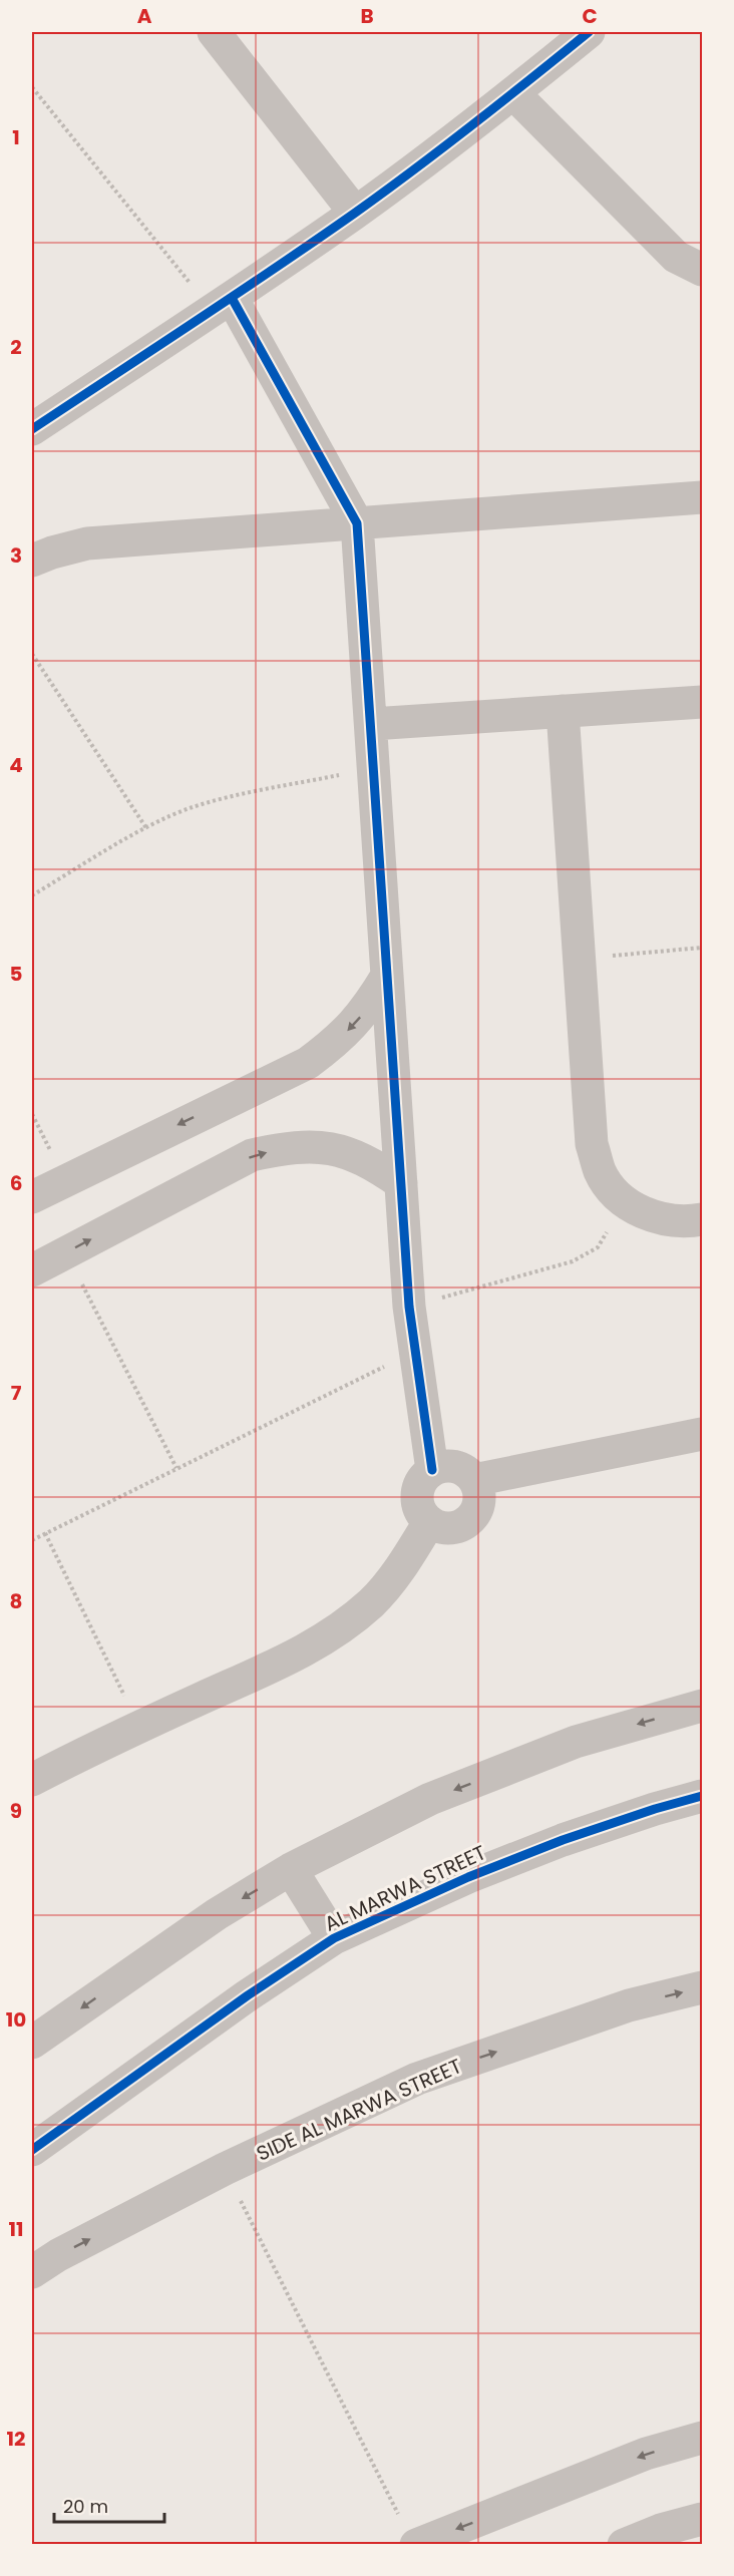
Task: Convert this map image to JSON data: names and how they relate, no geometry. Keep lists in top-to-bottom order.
{
  "streets": {
    "street": ["AL MARWA STREET", "SIDE AL MARWA STREET"]
  },
  "scale_bar": "20 m",
  "grid": {
    "columns": ["A", "B", "C"],
    "rows": [
      "1",
      "2",
      "3",
      "4",
      "5",
      "6",
      "7",
      "8",
      "9",
      "10",
      "11",
      "12"
    ]
  }
}
